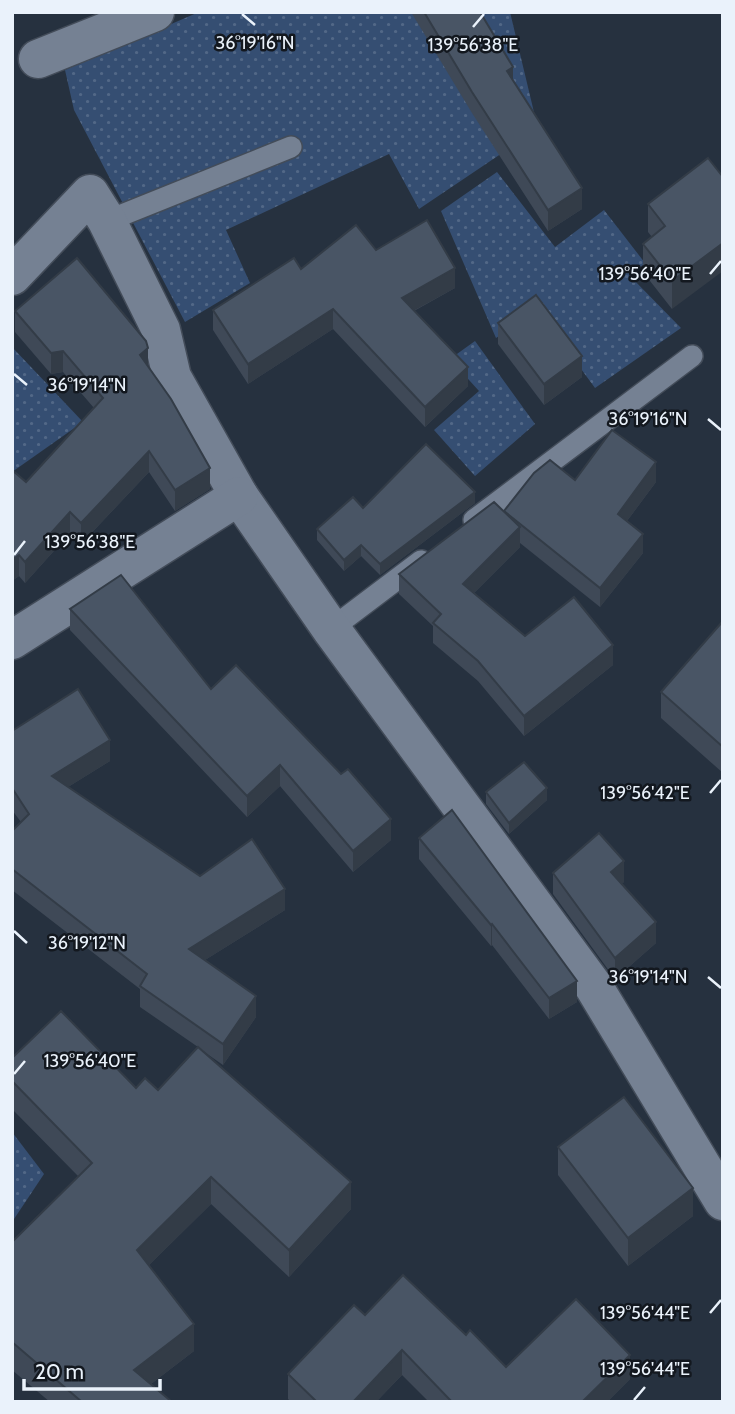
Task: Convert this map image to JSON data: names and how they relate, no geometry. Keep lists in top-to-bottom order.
{
  "scale_bar": "20 m",
  "coordinates": [
    "36°19'16\"N",
    "139°56'38\"E",
    "139°56'40\"E",
    "36°19'14\"N",
    "139°56'42\"E",
    "36°19'12\"N",
    "139°56'44\"E"
  ]
}
